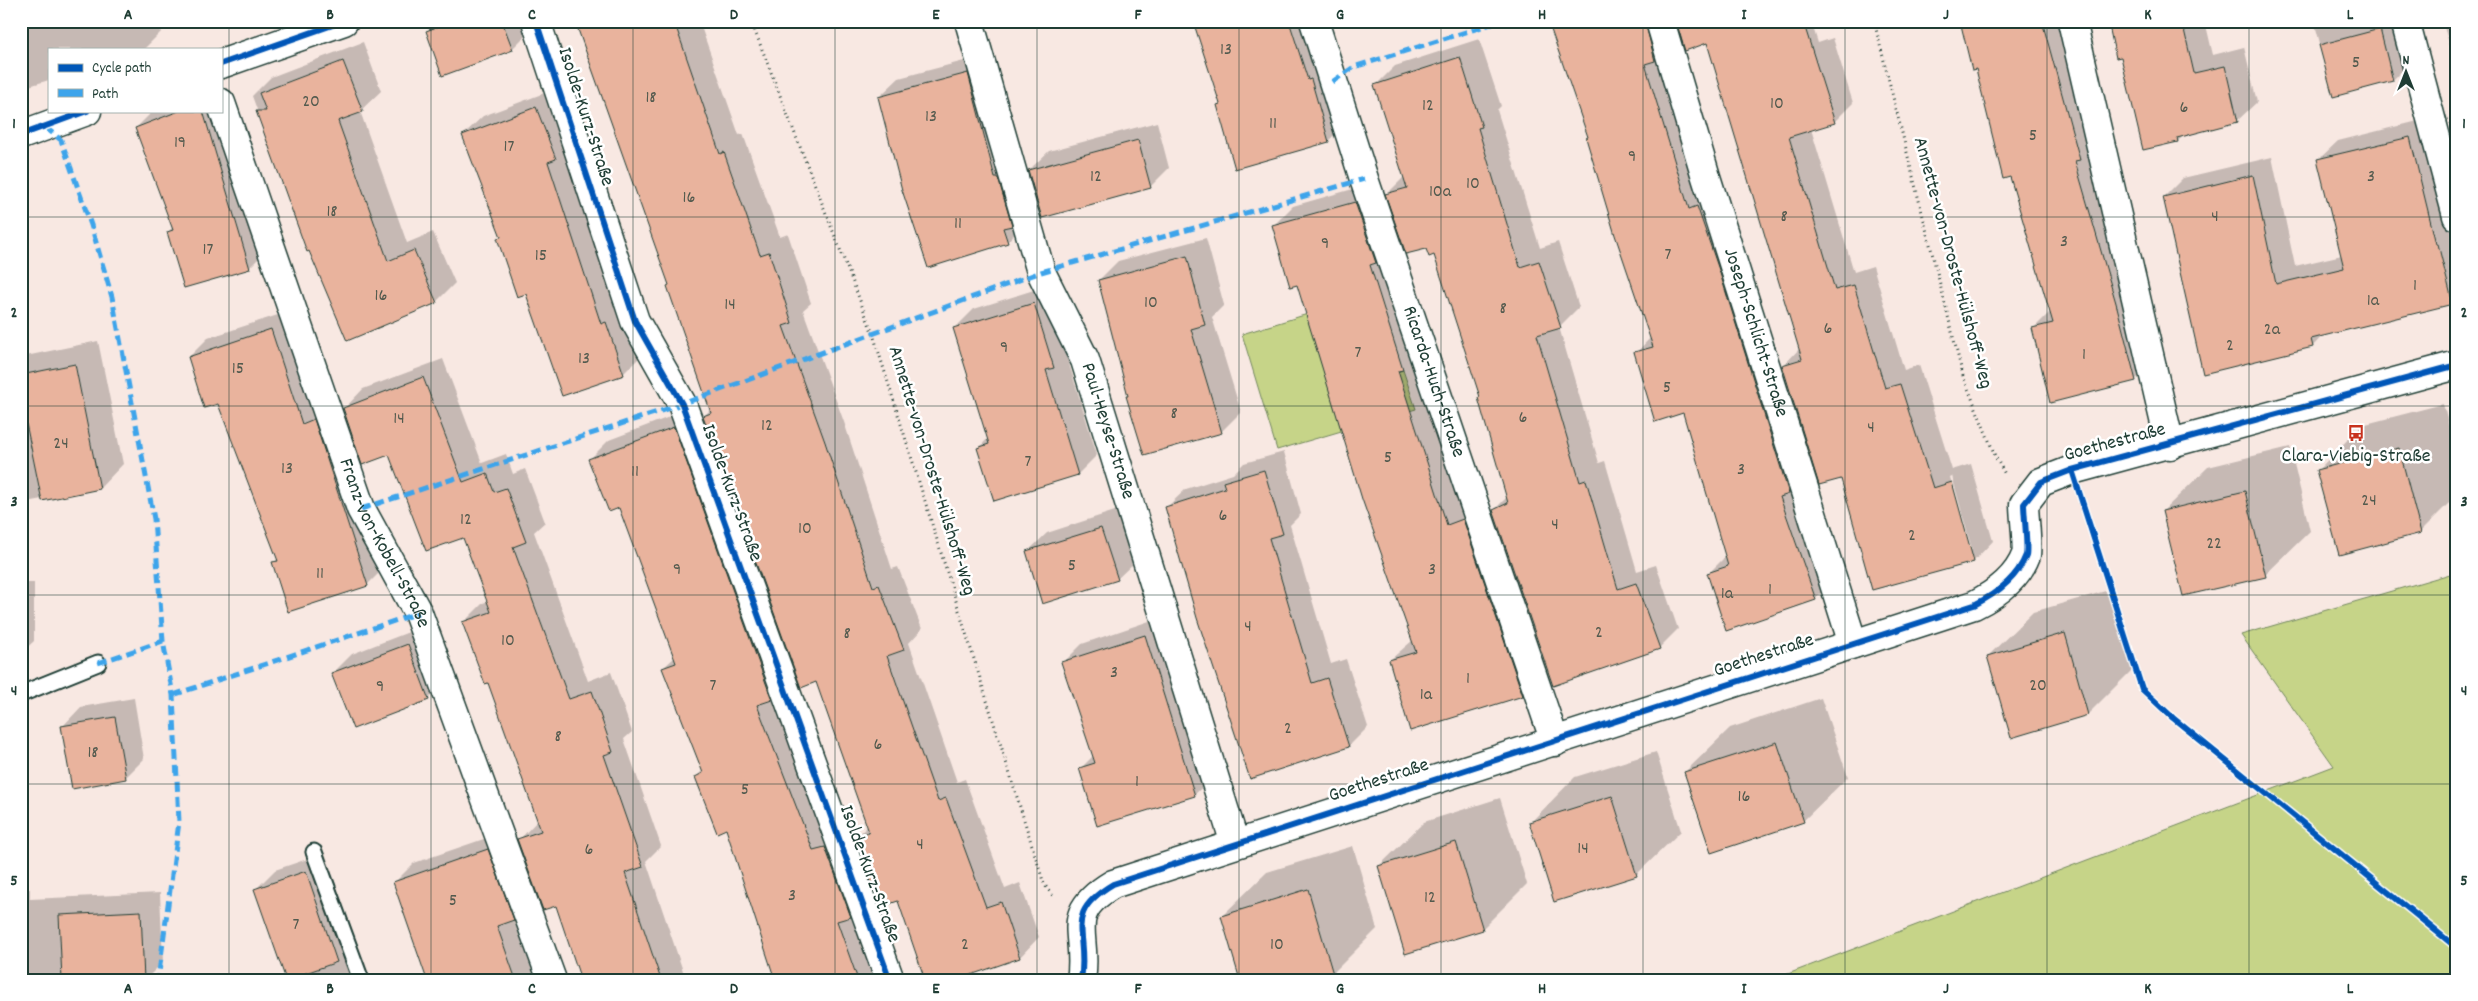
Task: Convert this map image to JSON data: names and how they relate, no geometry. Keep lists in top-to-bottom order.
{
  "streets": {
    "street": [
      "Isolde-Kurz-Straße",
      "Joseph-Schlicht-Straße",
      "Ricarda-Huch-Straße",
      "Paul-Heyse-Straße",
      "Goethestraße",
      "Franz-von-Kobell-Straße"
    ],
    "path": ["Annette-von-Droste-Hülshoff-Weg"]
  },
  "crossings": [
    ["Annette-von-Droste-Hülshoff-Weg", "Goethestraße"],
    ["Joseph-Schlicht-Straße", "Goethestraße"],
    ["Ricarda-Huch-Straße", "Goethestraße"],
    ["Paul-Heyse-Straße", "Goethestraße"]
  ],
  "places": {
    "bus stop": ["Clara-Viebig-Straße"]
  },
  "house_numbers": [
    "13",
    "5",
    "18",
    "20",
    "10",
    "12",
    "6",
    "13",
    "11",
    "5",
    "19",
    "17",
    "9",
    "12",
    "3",
    "10",
    "10a",
    "16",
    "18",
    "8",
    "4",
    "11",
    "3",
    "9",
    "17",
    "7",
    "15",
    "1",
    "16",
    "1a",
    "10",
    "14",
    "8",
    "6",
    "2a",
    "2",
    "9",
    "7",
    "1",
    "13",
    "15",
    "5",
    "8",
    "6",
    "14",
    "12",
    "4",
    "24",
    "5",
    "7",
    "13",
    "3",
    "11",
    "24",
    "6",
    "12",
    "4",
    "10",
    "2",
    "22",
    "5",
    "9",
    "3",
    "11",
    "1",
    "1a",
    "4",
    "2",
    "8",
    "10",
    "3",
    "1",
    "7",
    "20",
    "9",
    "1a",
    "2",
    "8",
    "6",
    "18",
    "1",
    "5",
    "16",
    "4",
    "14",
    "6",
    "3",
    "12",
    "5",
    "7",
    "2",
    "10"
  ],
  "legend": ["Cycle path", "Path"],
  "north": "top",
  "grid": {
    "columns": [
      "A",
      "B",
      "C",
      "D",
      "E",
      "F",
      "G",
      "H",
      "I",
      "J",
      "K",
      "L"
    ],
    "rows": [
      "1",
      "2",
      "3",
      "4",
      "5"
    ]
  }
}
